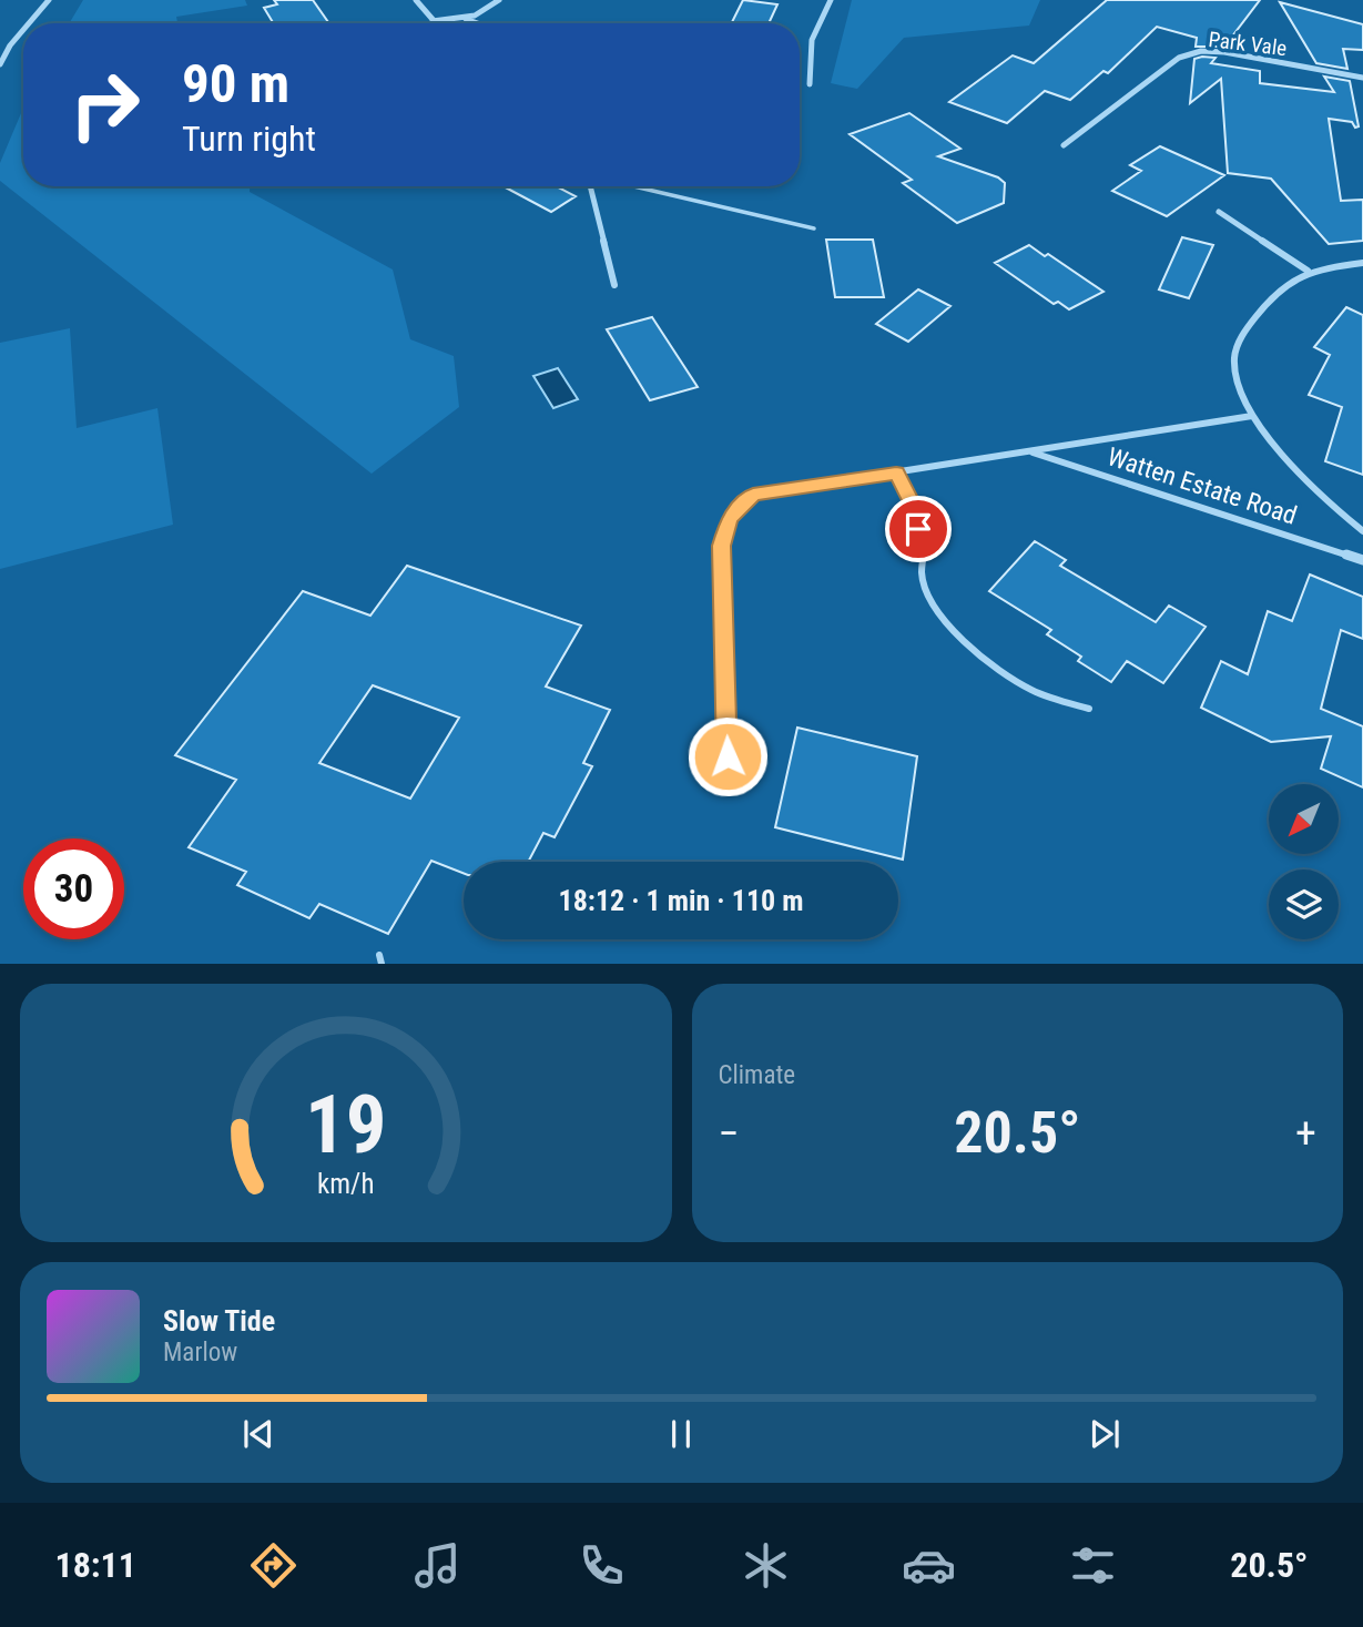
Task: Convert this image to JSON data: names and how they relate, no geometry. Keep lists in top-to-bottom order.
{
  "streets": {
    "street": ["Park Vale", "Watten Estate Road"]
  },
  "north": "bottom left",
  "page": {
    "turn": ["90 m", "Turn right"],
    "limit": "30",
    "trip": "18:12 · 1 min · 110 m",
    "tile": "Climate",
    "heat": ["−", "20.5°", "+"],
    "song": ["Slow Tide", "Marlow"],
    "tabs": ["18:11", "20.5°"],
    "gauge": ["19", "km/h"]
  }
}
